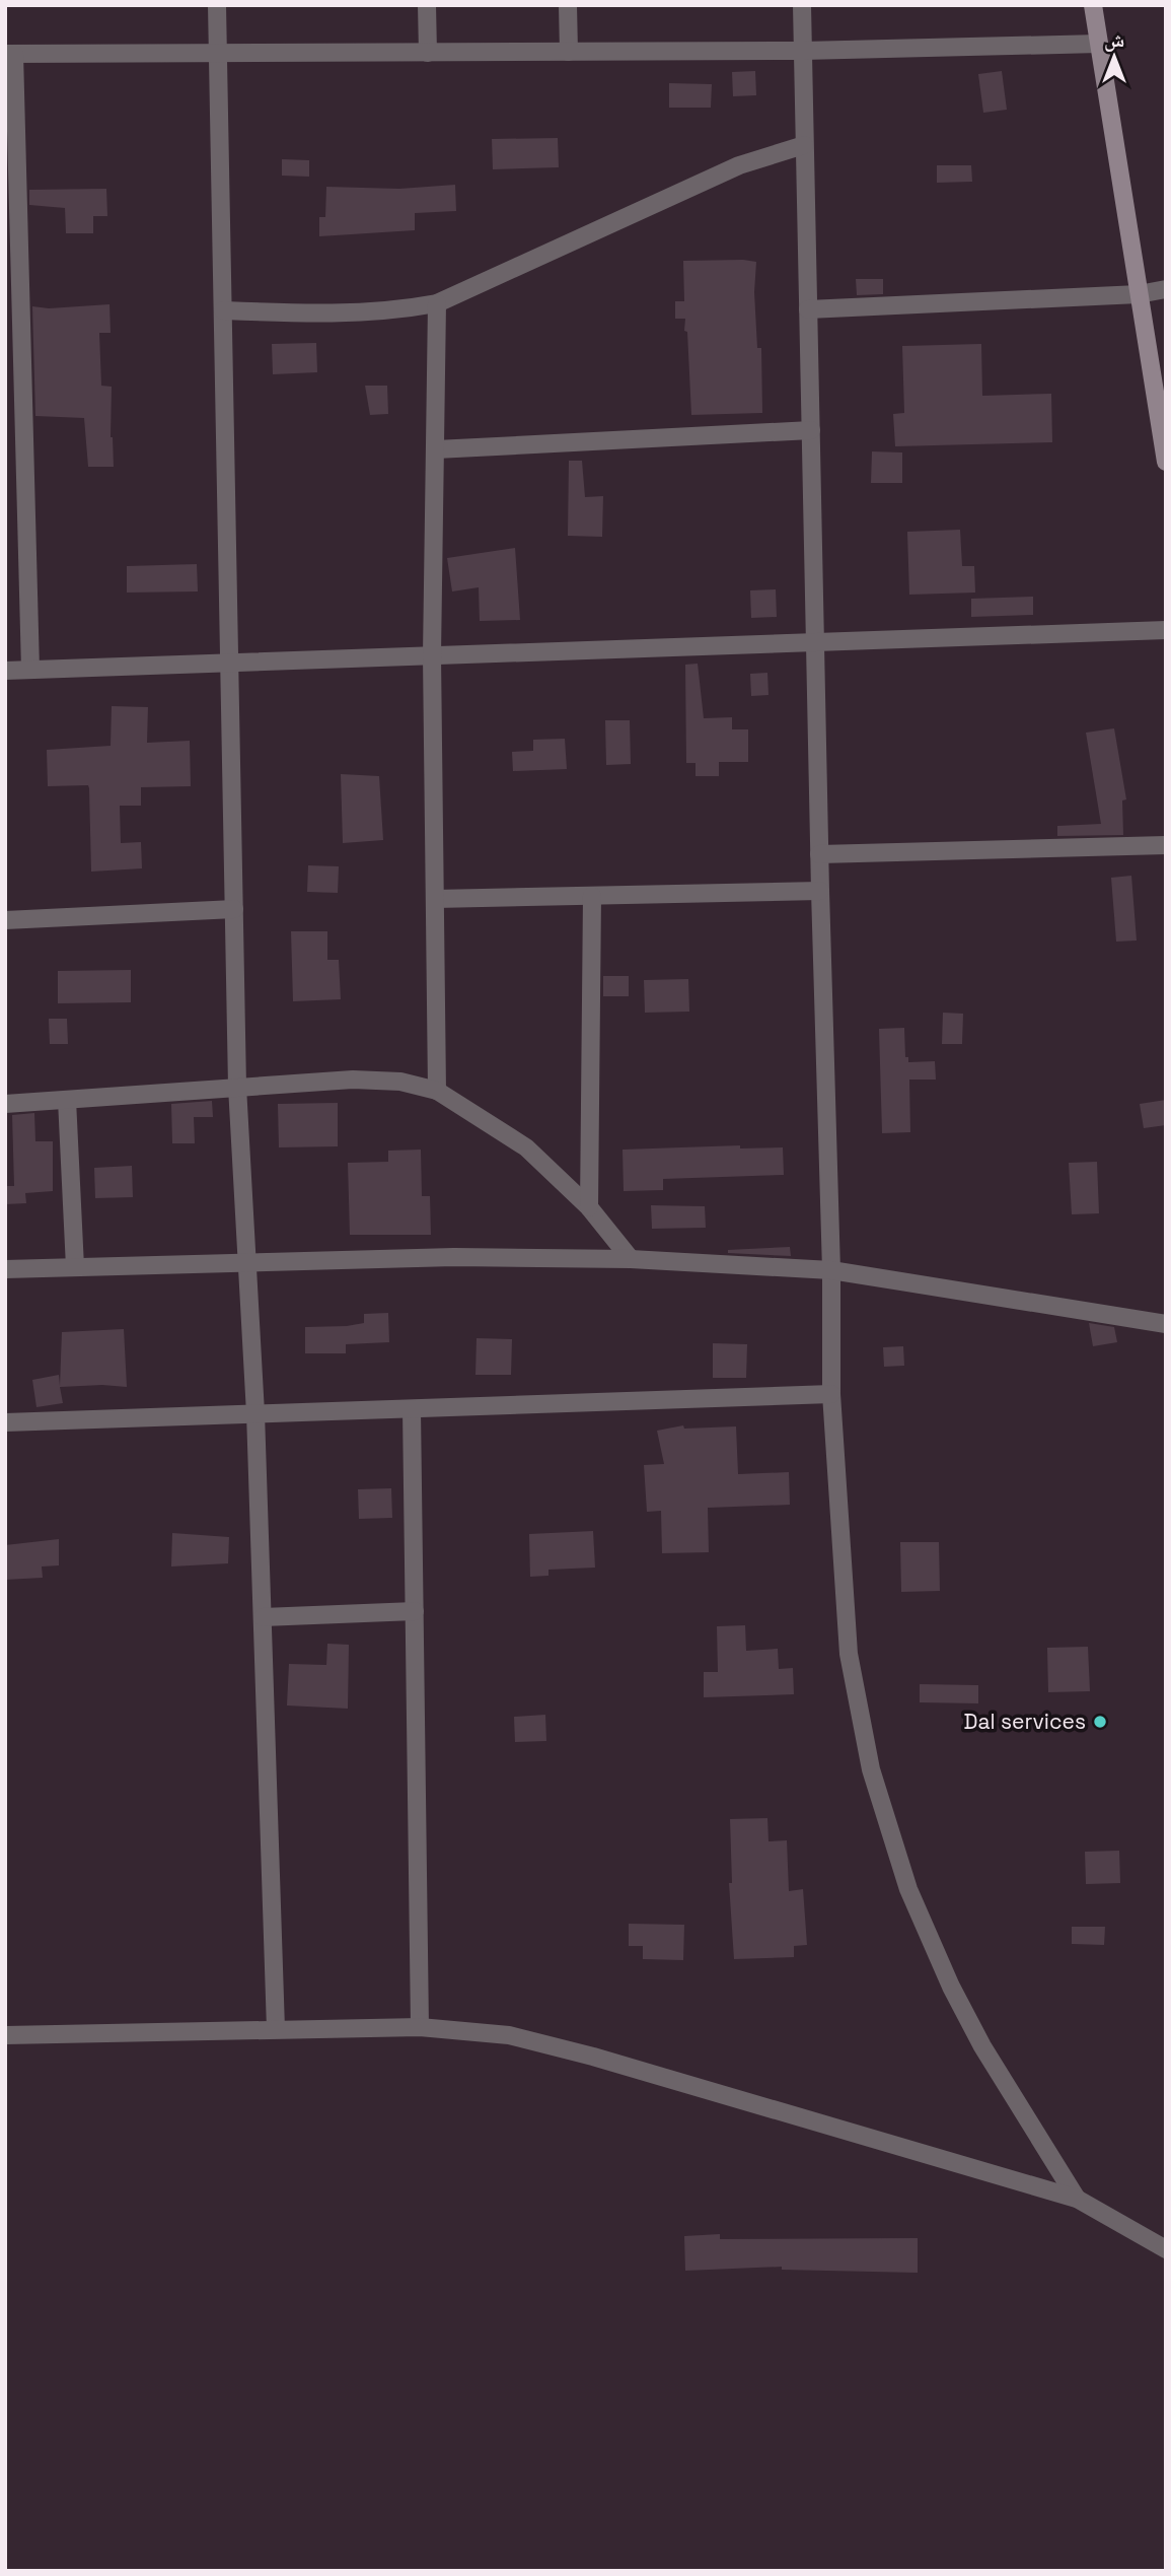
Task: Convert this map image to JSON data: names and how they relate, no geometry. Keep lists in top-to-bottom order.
{
  "places": ["Dal services"],
  "north": "top"
}
